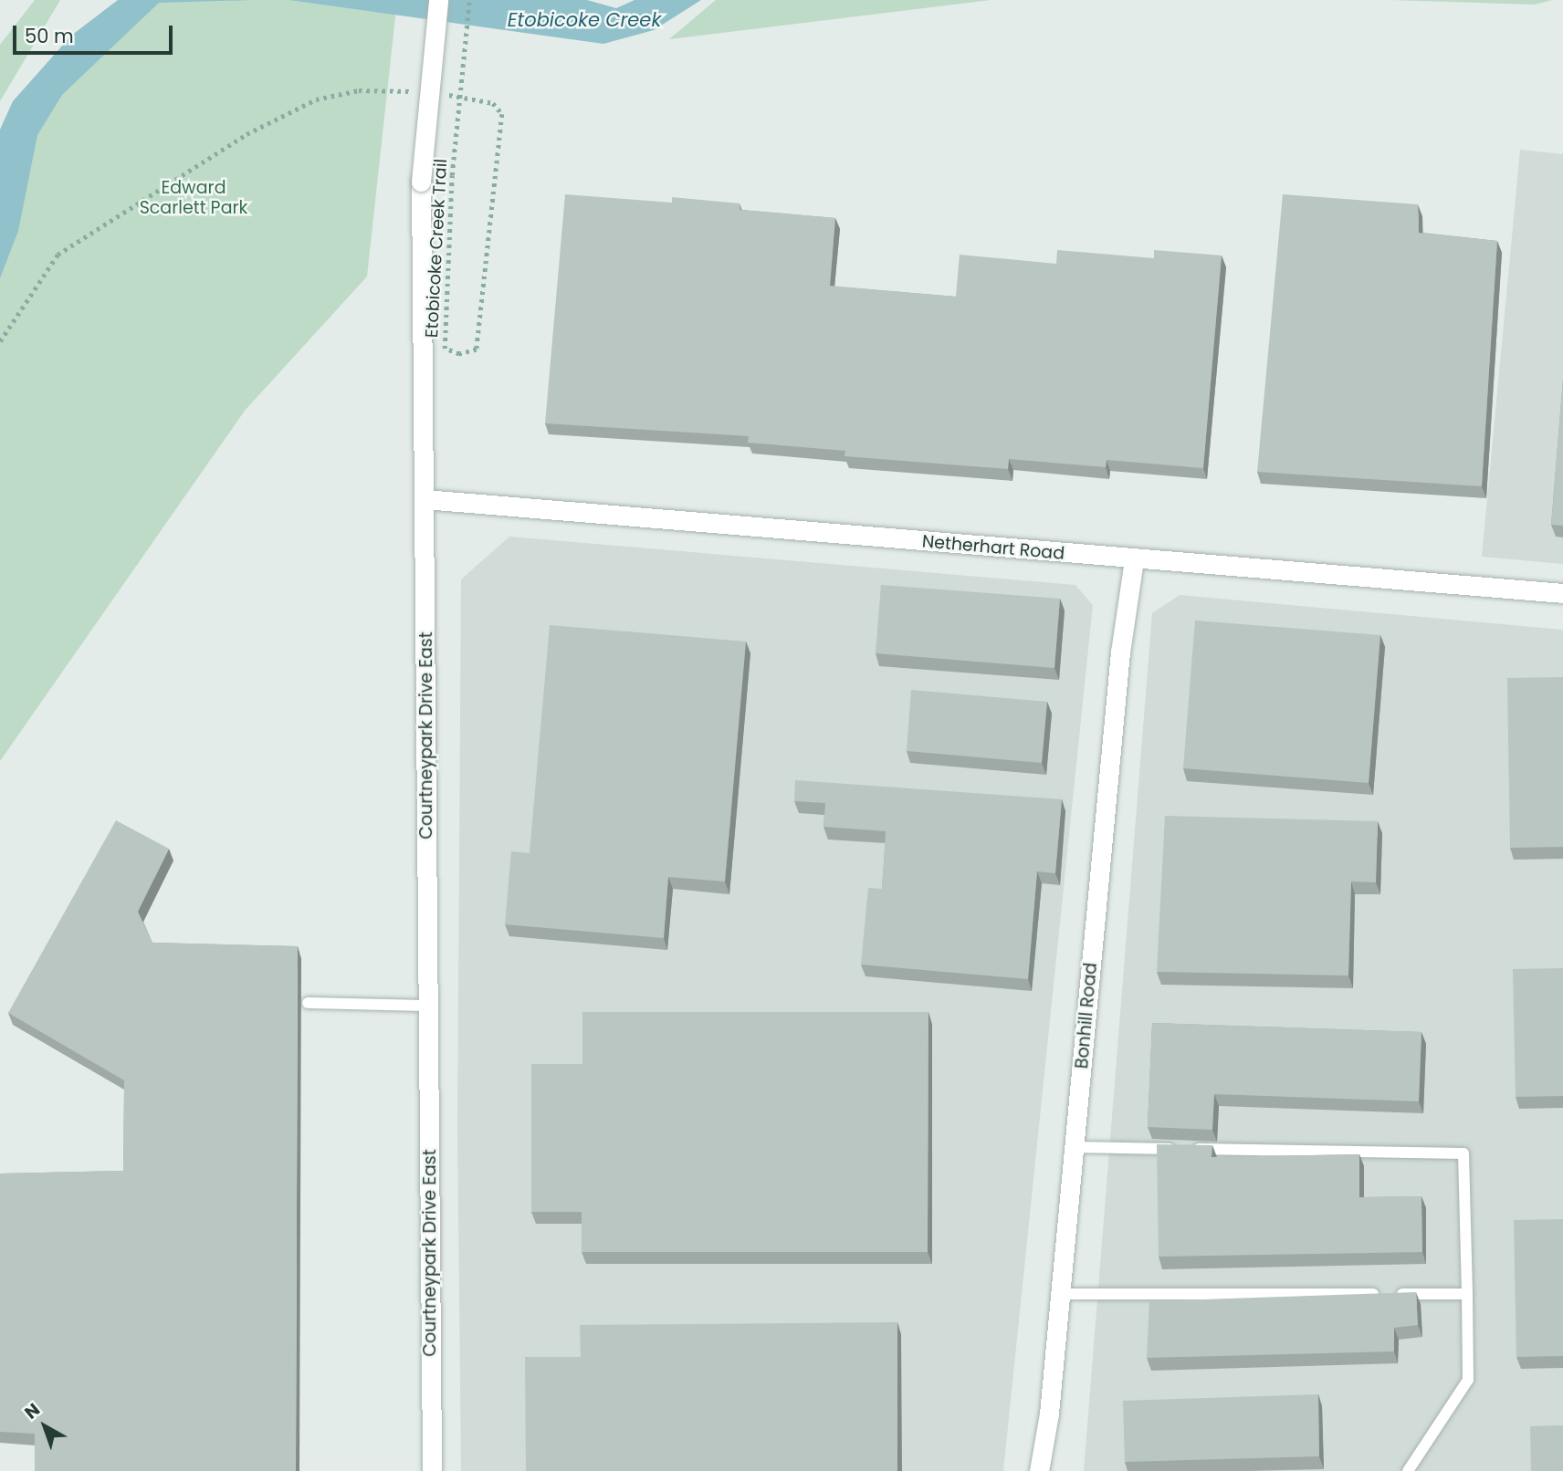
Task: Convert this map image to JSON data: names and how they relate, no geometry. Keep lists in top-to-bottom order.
{
  "streets": {
    "street": ["Netherhart Road", "Courtneypark Drive East", "Bonhill Road"],
    "path": ["Etobicoke Creek Trail"]
  },
  "crossings": [
    ["Netherhart Road", "Courtneypark Drive East"],
    ["Netherhart Road", "Bonhill Road"]
  ],
  "water": ["Etobicoke Creek"],
  "parks": ["Edward Scarlett Park"],
  "scale_bar": "50 m",
  "north": "top left"
}
